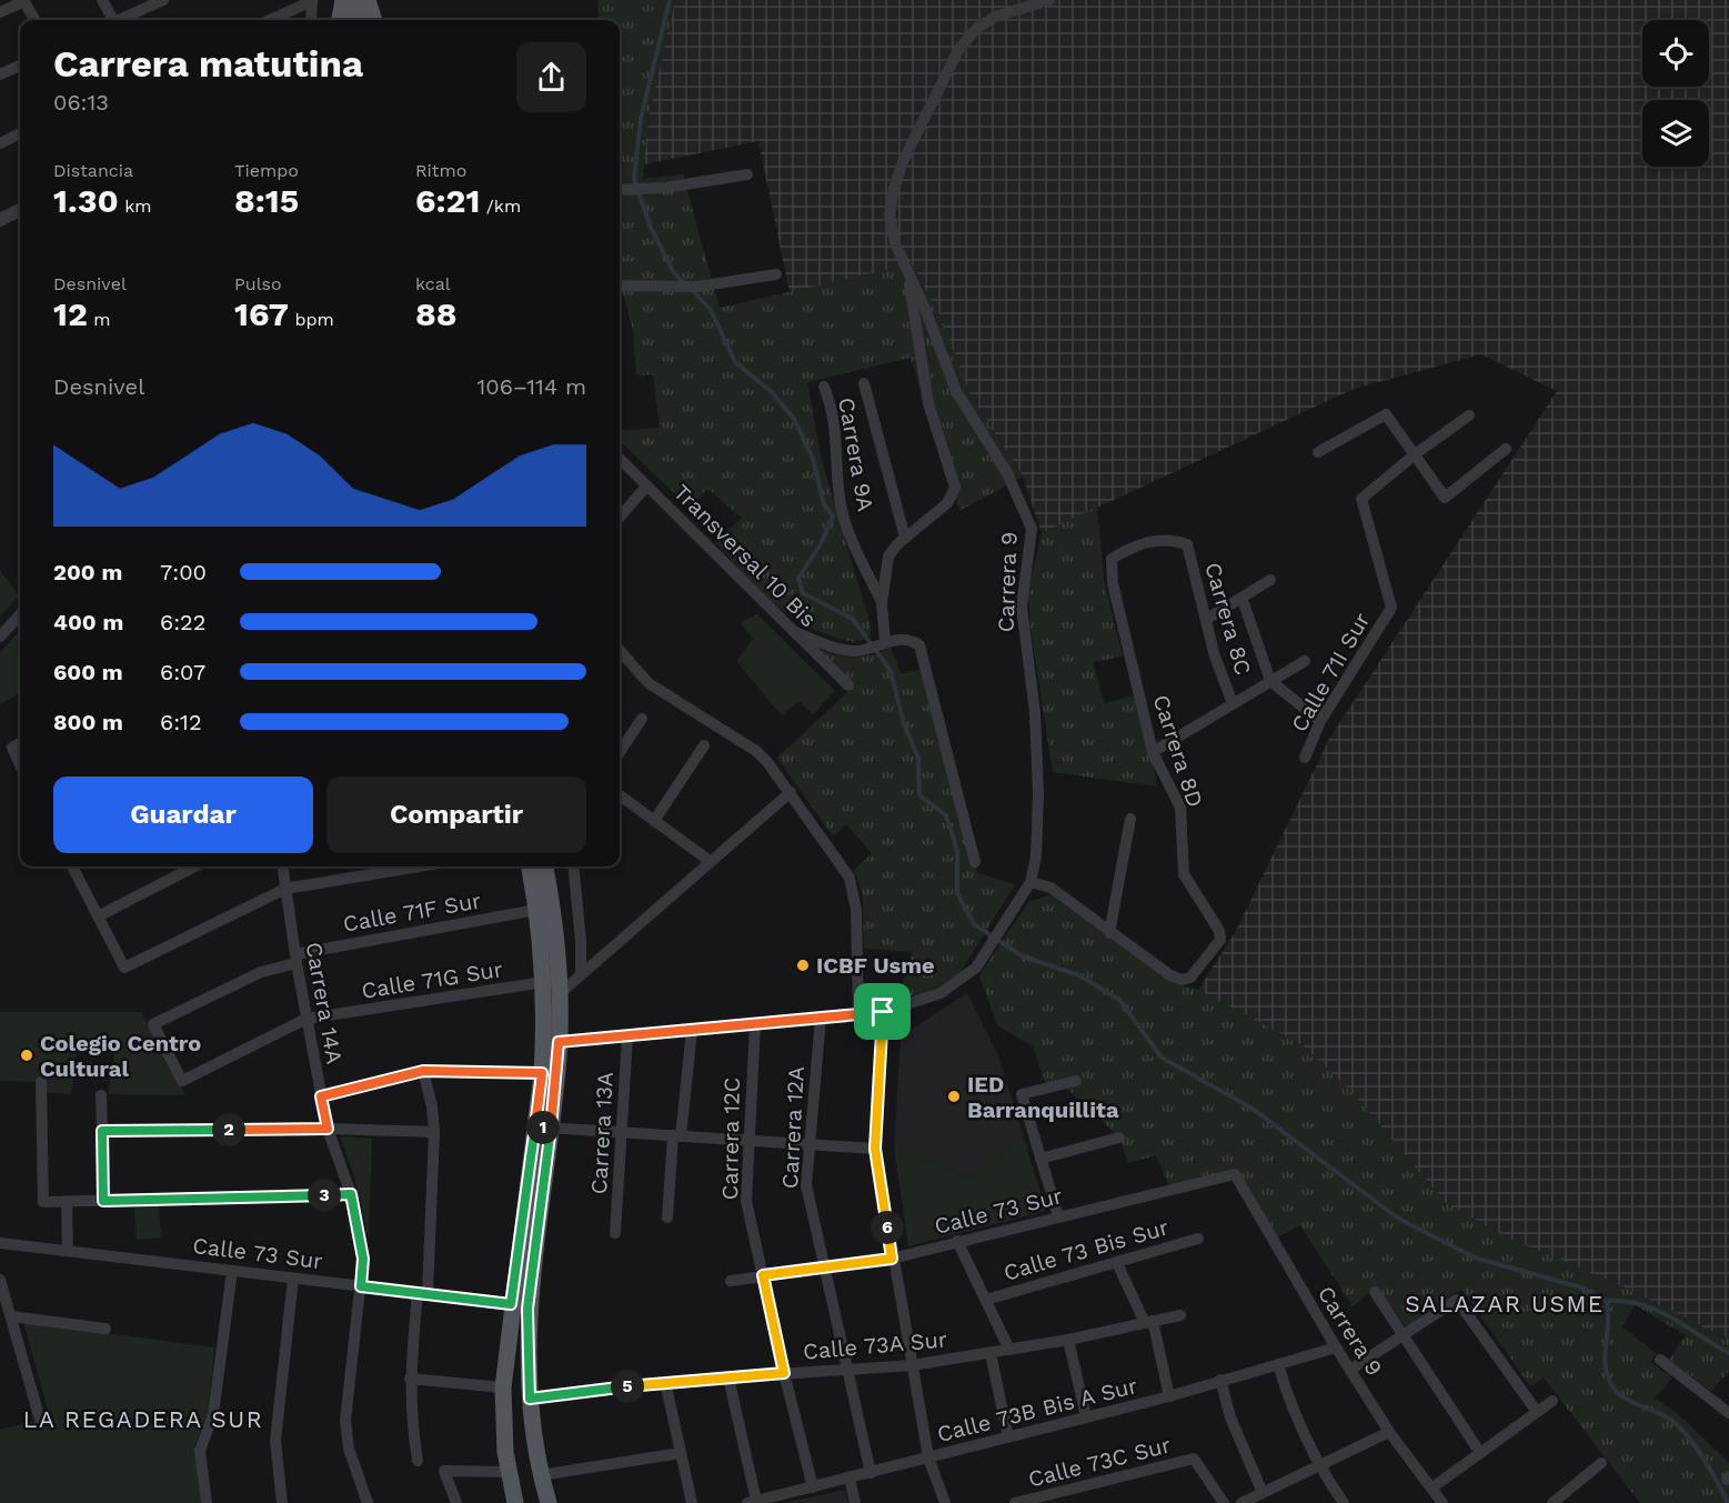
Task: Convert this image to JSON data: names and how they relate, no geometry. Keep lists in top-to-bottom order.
{
  "streets": {
    "street": [
      "Carrera 9A",
      "Transversal 10 Bis",
      "Carrera 9",
      "Carrera 8C",
      "Calle 71I Sur",
      "Carrera 8D",
      "Calle 71F Sur",
      "Calle 71G Sur",
      "Carrera 14A",
      "Carrera 12A",
      "Carrera 13A",
      "Carrera 12C",
      "Calle 73 Sur",
      "Calle 73 Bis Sur",
      "Calle 73A Sur",
      "Calle 73B Bis A Sur",
      "Calle 73C Sur"
    ]
  },
  "crossings": [
    ["Carrera 9", "Carrera 12A"],
    ["Carrera 9", "Carrera 13A"],
    ["Carrera 9", "Carrera 12C"],
    ["Carrera 9", "Calle 73 Sur"],
    ["Carrera 9", "Calle 73B Bis A Sur"],
    ["Carrera 8C", "Carrera 8D"],
    ["Calle 71F Sur", "Calle 71G Sur"],
    ["Calle 71F Sur", "Carrera 14A"],
    ["Calle 71G Sur", "Carrera 14A"],
    ["Carrera 14A", "Calle 73 Sur"],
    ["Carrera 12A", "Calle 73 Sur"],
    ["Carrera 12A", "Calle 73A Sur"],
    ["Carrera 12A", "Calle 73B Bis A Sur"],
    ["Carrera 12C", "Calle 73 Sur"],
    ["Carrera 12C", "Calle 73A Sur"],
    ["Carrera 12C", "Calle 73B Bis A Sur"]
  ],
  "districts": ["SALAZAR USME", "LA REGADERA SUR"],
  "places": ["ICBF Usme", "Colegio Centro Cultural", "IED Barranquillita"],
  "page": {
    "heading": ["Carrera matutina", "06:13"],
    "stats": [
      ["Distancia", "1.30 km"],
      ["Tiempo", "8:15"],
      ["Ritmo", "6:21 /km"],
      ["Desnivel", "12 m"],
      ["Pulso", "167 bpm"],
      ["kcal", "88"]
    ],
    "chart": ["Desnivel", "106–114 m"],
    "list": [
      {
        "name": "200 m",
        "note": "7:00"
      },
      {
        "name": "400 m",
        "note": "6:22"
      },
      {
        "name": "600 m",
        "note": "6:07"
      },
      {
        "name": "800 m",
        "note": "6:12"
      }
    ],
    "buttons": ["Guardar", "Compartir"],
    "pins": [
      "1",
      "2",
      "3",
      "6",
      "5"
    ]
  }
}
